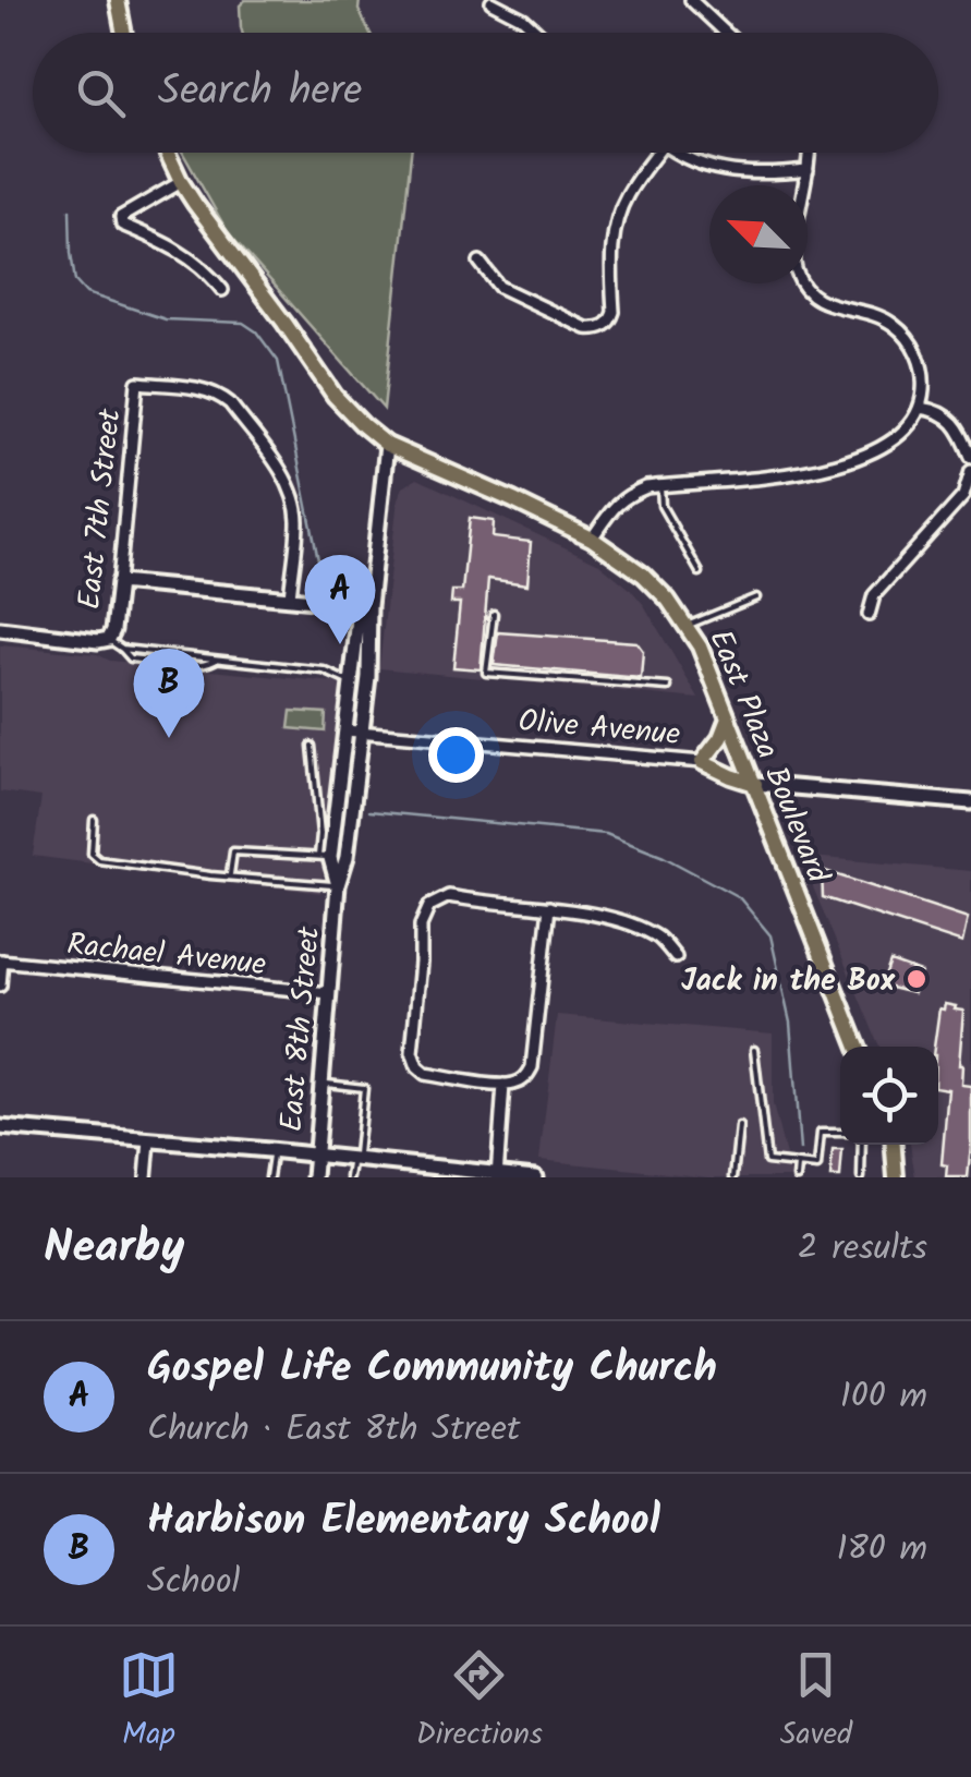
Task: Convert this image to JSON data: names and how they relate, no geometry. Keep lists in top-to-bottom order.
{
  "streets": {
    "main road": ["East 7th Street", "East Plaza Boulevard", "East 8th Street"],
    "street": ["Olive Avenue", "Rachael Avenue"]
  },
  "crossings": [
    ["Olive Avenue", "East 8th Street"],
    ["East Plaza Boulevard", "East 8th Street"],
    ["Rachael Avenue", "East 8th Street"]
  ],
  "places": ["Jack in the Box"],
  "north": "top left",
  "page": {
    "search": "Search here",
    "pins": ["A", "B"],
    "heading": ["Nearby", "2 results"],
    "list": [
      {
        "mark": "A",
        "name": "Gospel Life Community Church",
        "note": "Church · East 8th Street",
        "value": "100 m"
      },
      {
        "mark": "B",
        "name": "Harbison Elementary School",
        "note": "School",
        "value": "180 m"
      }
    ],
    "nav": ["Map", "Directions", "Saved"]
  }
}
